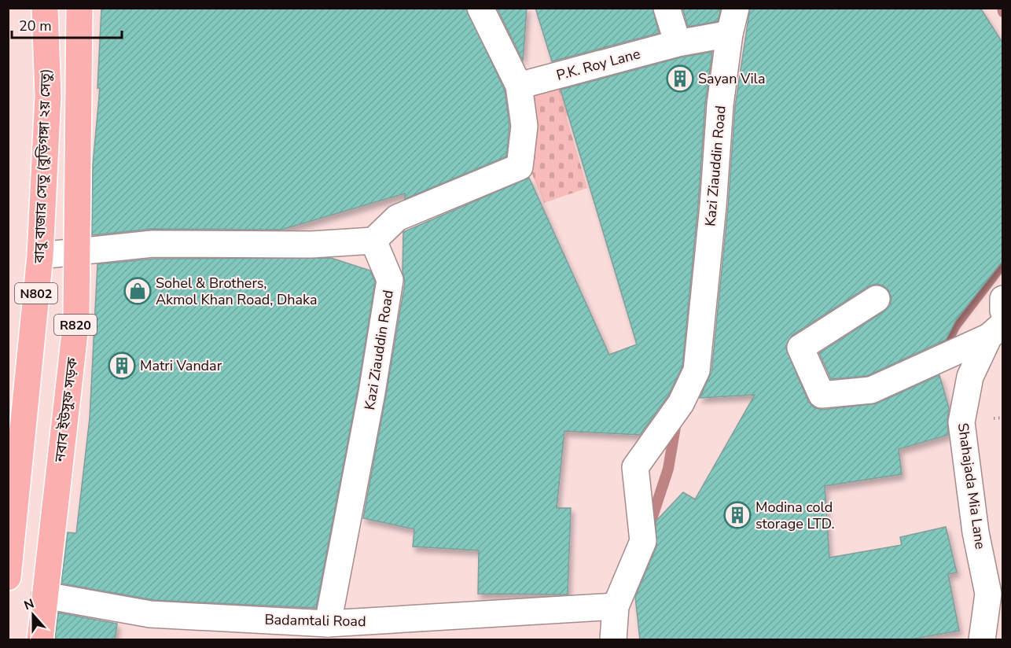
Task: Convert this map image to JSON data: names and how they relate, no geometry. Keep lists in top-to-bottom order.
{
  "streets": {
    "highway": [
      "বাবু বাজার সেতু (বুড়িগঙ্গা ২য় সেতু)",
      "N802",
      "R820",
      "নবাব ইউসুফ সড়ক"
    ],
    "street": [
      "P.K. Roy Lane",
      "Kazi Ziauddin Road",
      "Shahajada Mia Lane",
      "Badamtali Road"
    ]
  },
  "crossings": [
    ["P.K. Roy Lane", "Kazi Ziauddin Road"],
    ["Kazi Ziauddin Road", "Badamtali Road"],
    ["নবাব ইউসুফ সড়ক", "Badamtali Road"]
  ],
  "places": {
    "building": ["Sayan Vila", "Matri Vandar", "Modina cold storage LTD."],
    "shop": ["Sohel & Brothers, Akmol Khan Road, Dhaka"]
  },
  "scale_bar": "20 m",
  "north": "top"
}
